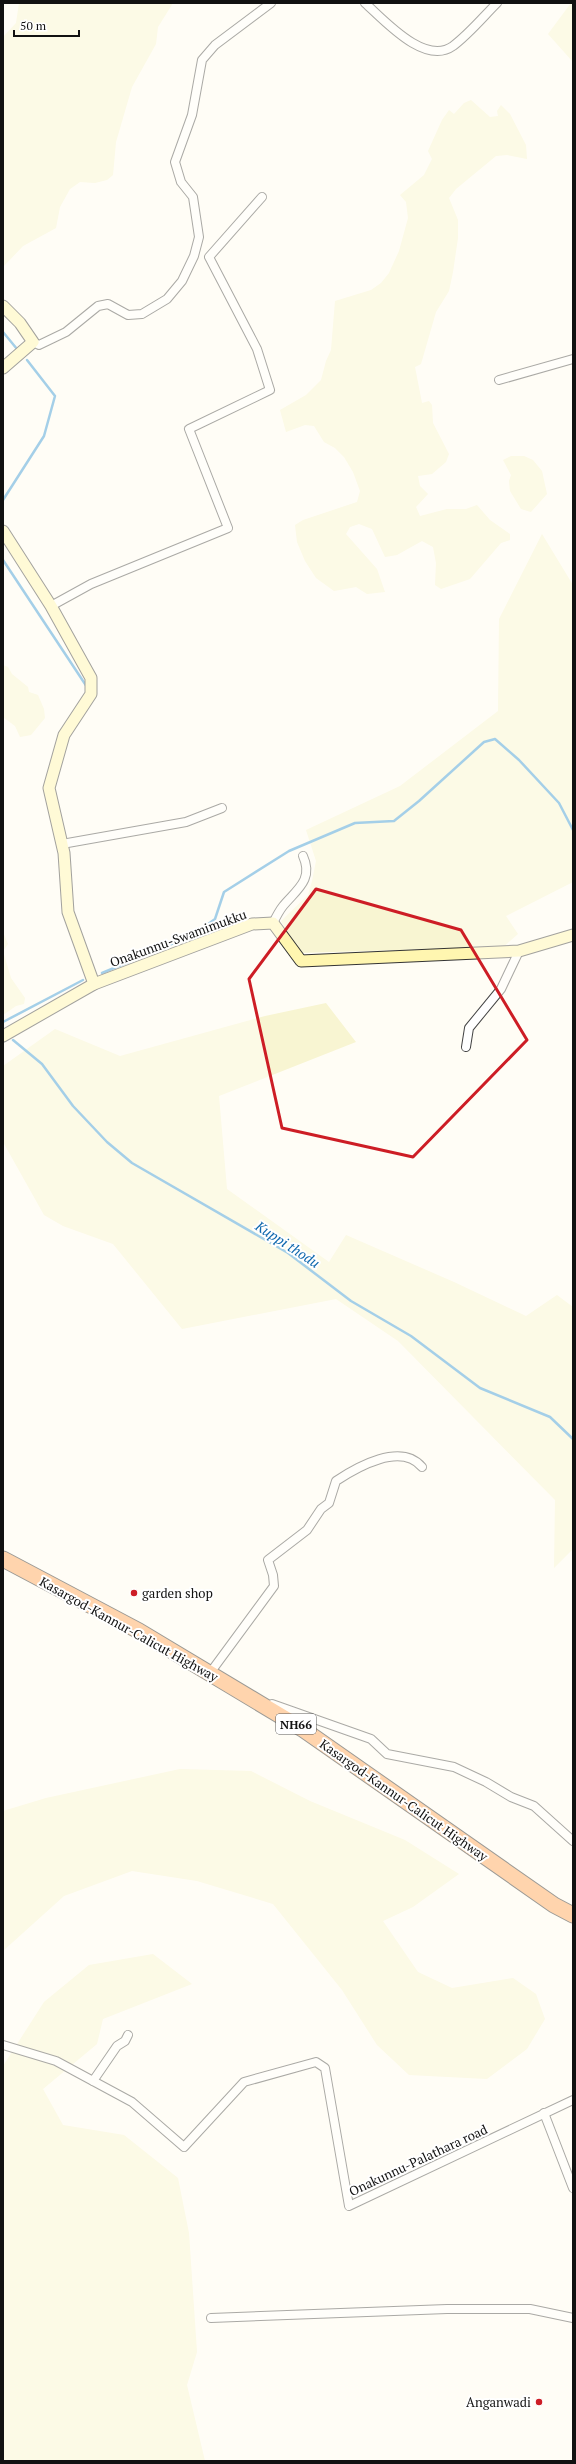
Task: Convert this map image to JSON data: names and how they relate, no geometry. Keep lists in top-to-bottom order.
{
  "streets": {
    "highway": ["Kasargod-Kannur-Calicut Highway", "NH66"],
    "street": ["Onakunnu-Swamimukku", "Onakunnu-Palathara road"]
  },
  "water": ["Kuppi thodu"],
  "places": ["garden shop", "Anganwadi"],
  "scale_bar": "50 m"
}
